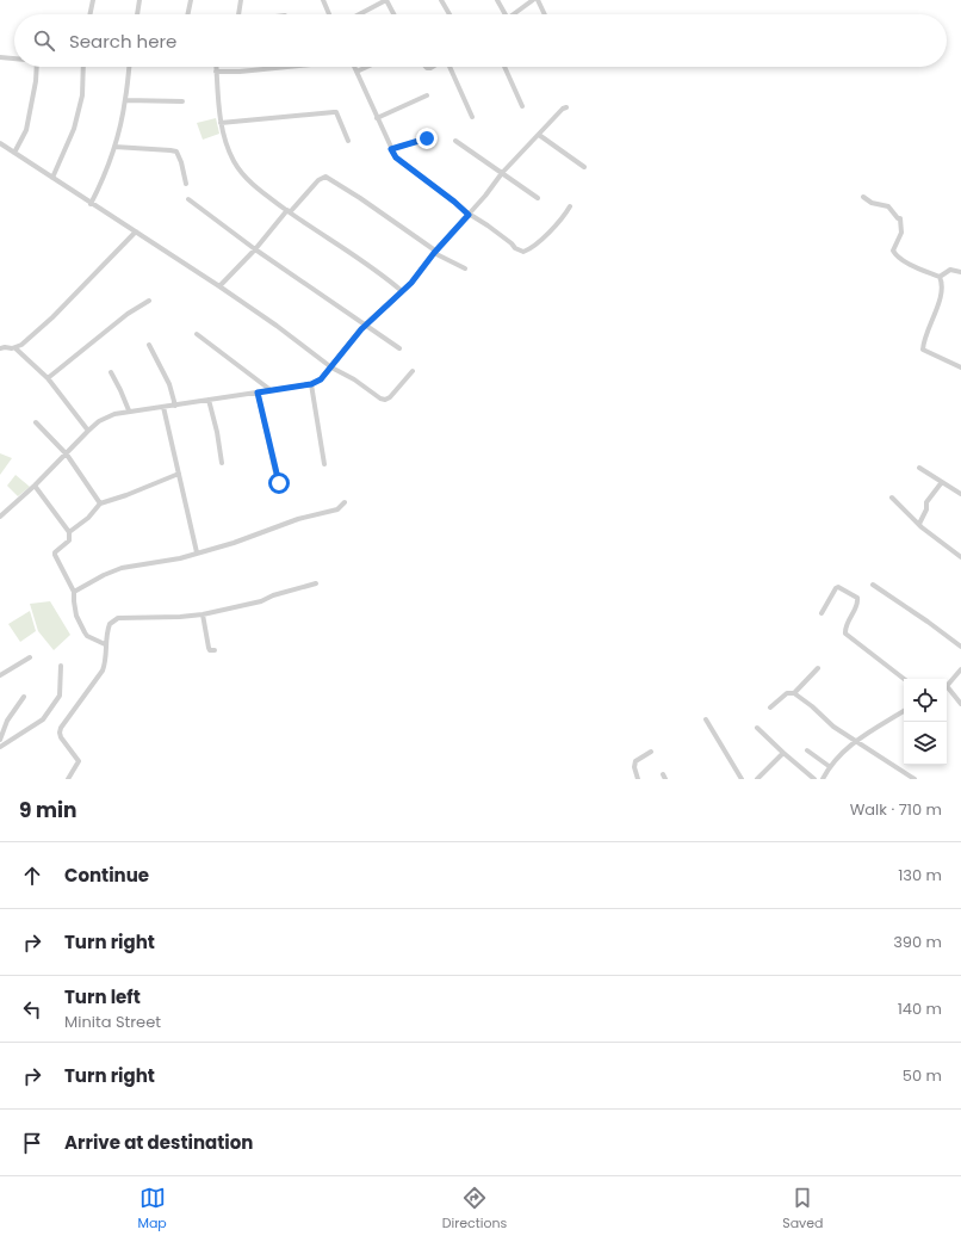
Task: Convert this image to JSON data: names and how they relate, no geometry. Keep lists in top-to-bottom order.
{
  "page": {
    "search": "Search here",
    "heading": ["9 min", "Walk · 710 m"],
    "list": [
      ["Continue", "130 m"],
      ["Turn right", "390 m"],
      ["Turn left", "Minita Street", "140 m"],
      ["Turn right", "50 m"],
      "Arrive at destination"
    ],
    "nav": ["Map", "Directions", "Saved"]
  }
}
